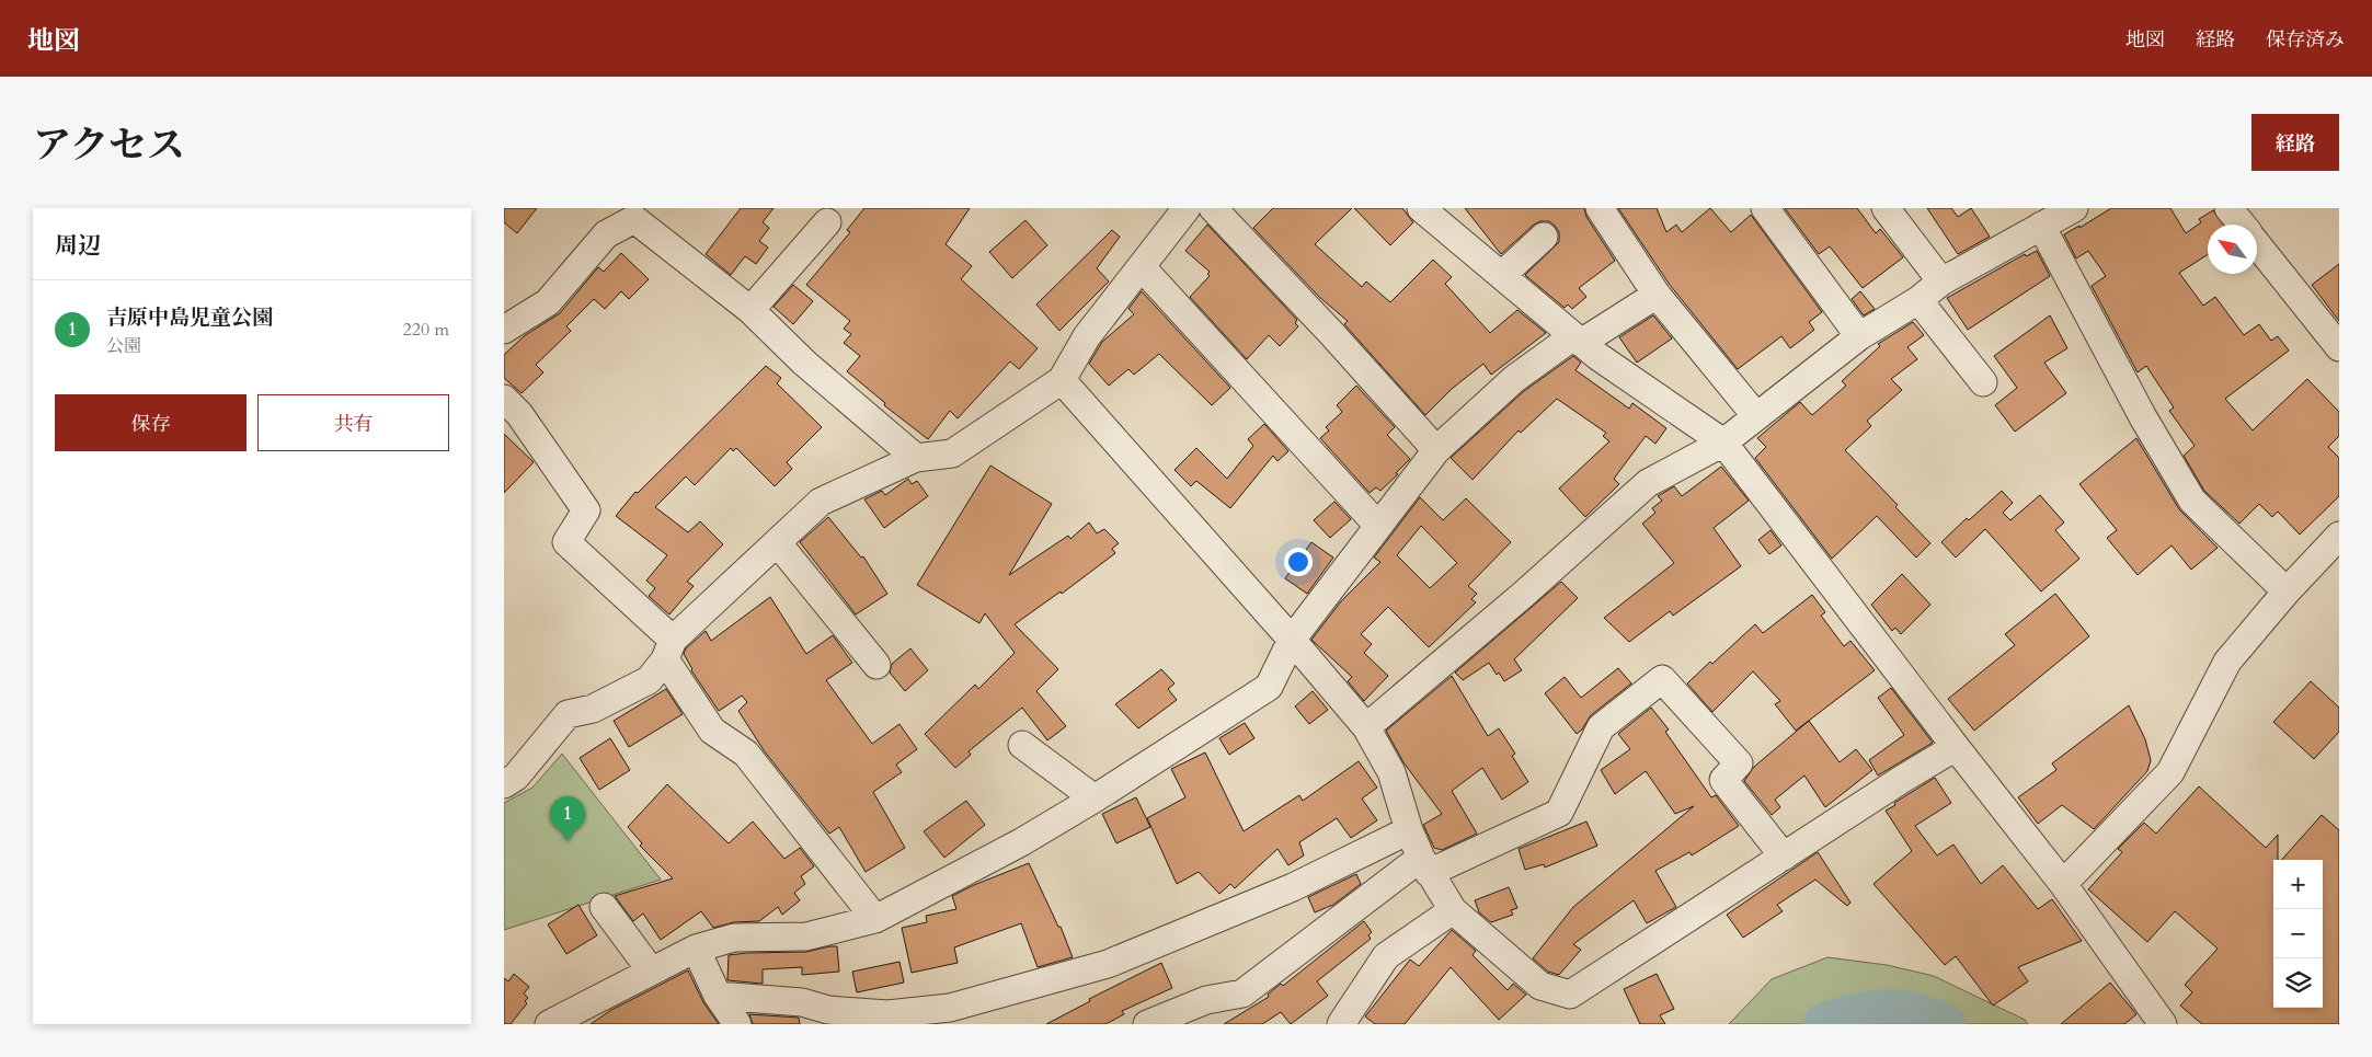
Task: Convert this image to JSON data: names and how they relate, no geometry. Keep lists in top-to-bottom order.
{
  "north": "top left",
  "page": {
    "header": "地図",
    "nav": ["地図", "経路", "保存済み"],
    "title": "アクセス",
    "buttons": [
      "経路",
      ["保存", "共有"]
    ],
    "heading": "周辺",
    "list": [
      {
        "mark": "1",
        "name": "吉原中島児童公園",
        "note": "公園",
        "value": "220 m"
      }
    ],
    "pins": "1",
    "map_buttons": ["+", "−"]
  }
}
